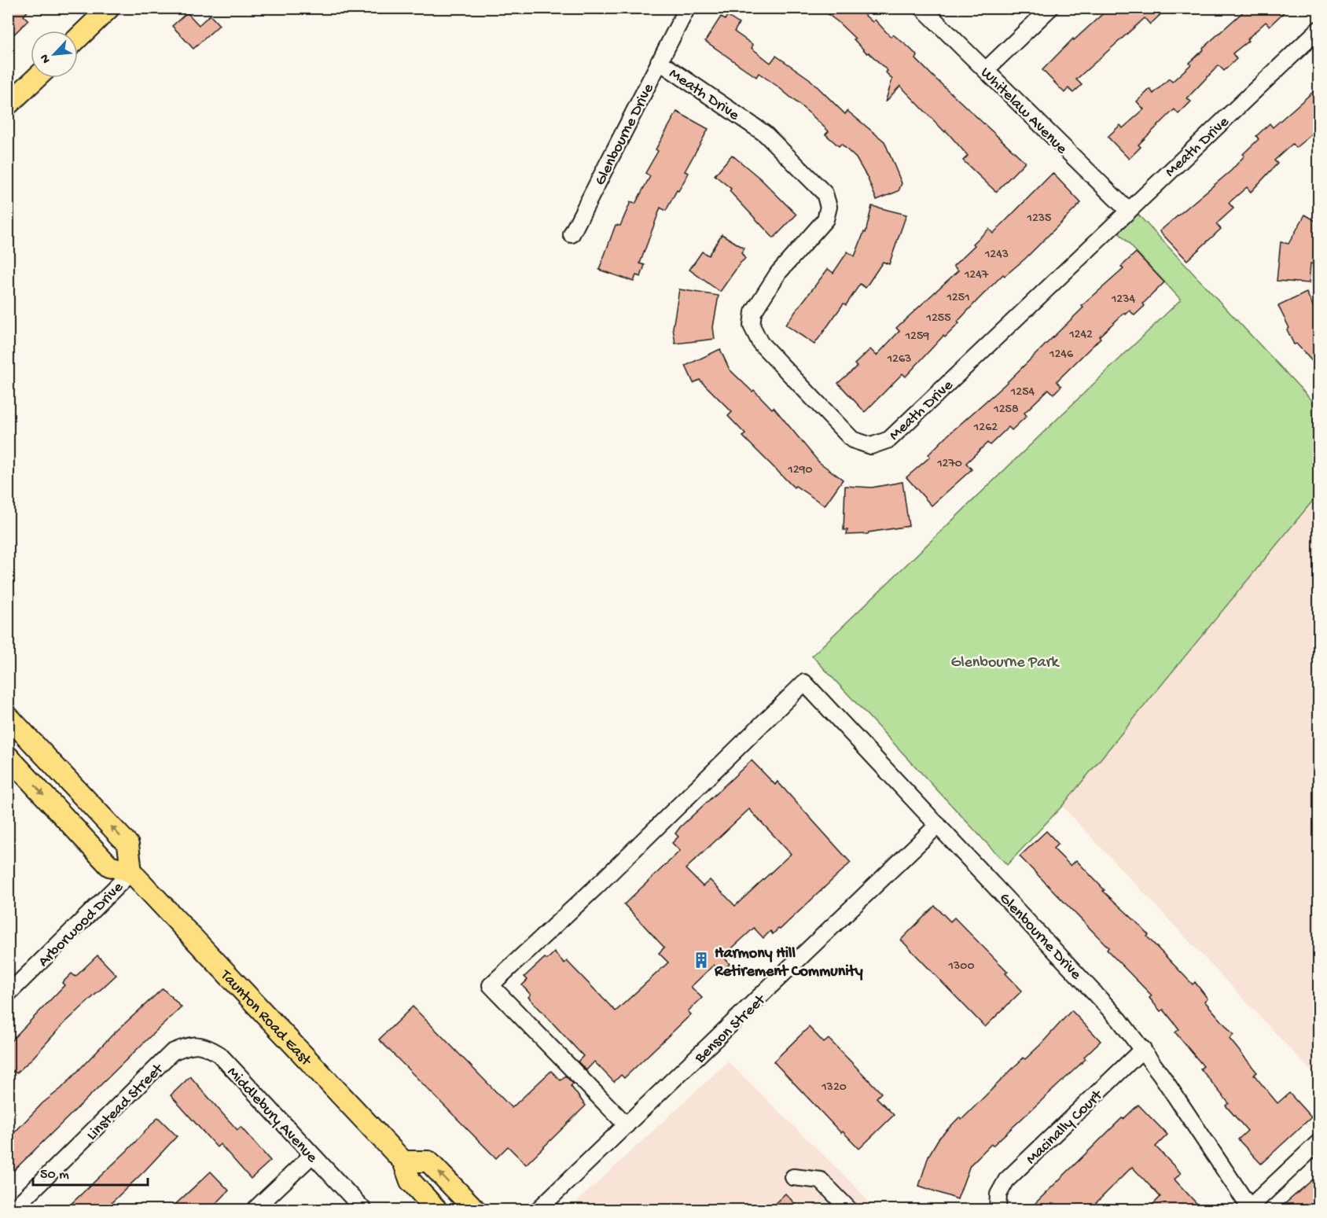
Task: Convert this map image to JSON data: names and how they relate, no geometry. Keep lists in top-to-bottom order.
{
  "streets": {
    "main road": ["Taunton Road East"],
    "street": [
      "Meath Drive",
      "Whitelaw Avenue",
      "Glenbourne Drive",
      "Arborwood Drive",
      "Benson Street",
      "Linstead Street",
      "Middlebury Avenue",
      "Macinally Court"
    ]
  },
  "crossings": [
    ["Meath Drive", "Whitelaw Avenue"],
    ["Meath Drive", "Glenbourne Drive"],
    ["Glenbourne Drive", "Benson Street"],
    ["Glenbourne Drive", "Macinally Court"],
    ["Arborwood Drive", "Taunton Road East"],
    ["Linstead Street", "Middlebury Avenue"]
  ],
  "parks": ["Glenbourne Park"],
  "places": {
    "building": ["Harmony Hill Retirement Community"]
  },
  "house_numbers": [
    "1235",
    "1243",
    "1247",
    "1251",
    "1234",
    "1255",
    "1242",
    "1259",
    "1246",
    "1263",
    "1254",
    "1258",
    "1262",
    "1270",
    "1290",
    "1300",
    "1320"
  ],
  "scale_bar": "50 m",
  "north": "bottom left"
}
